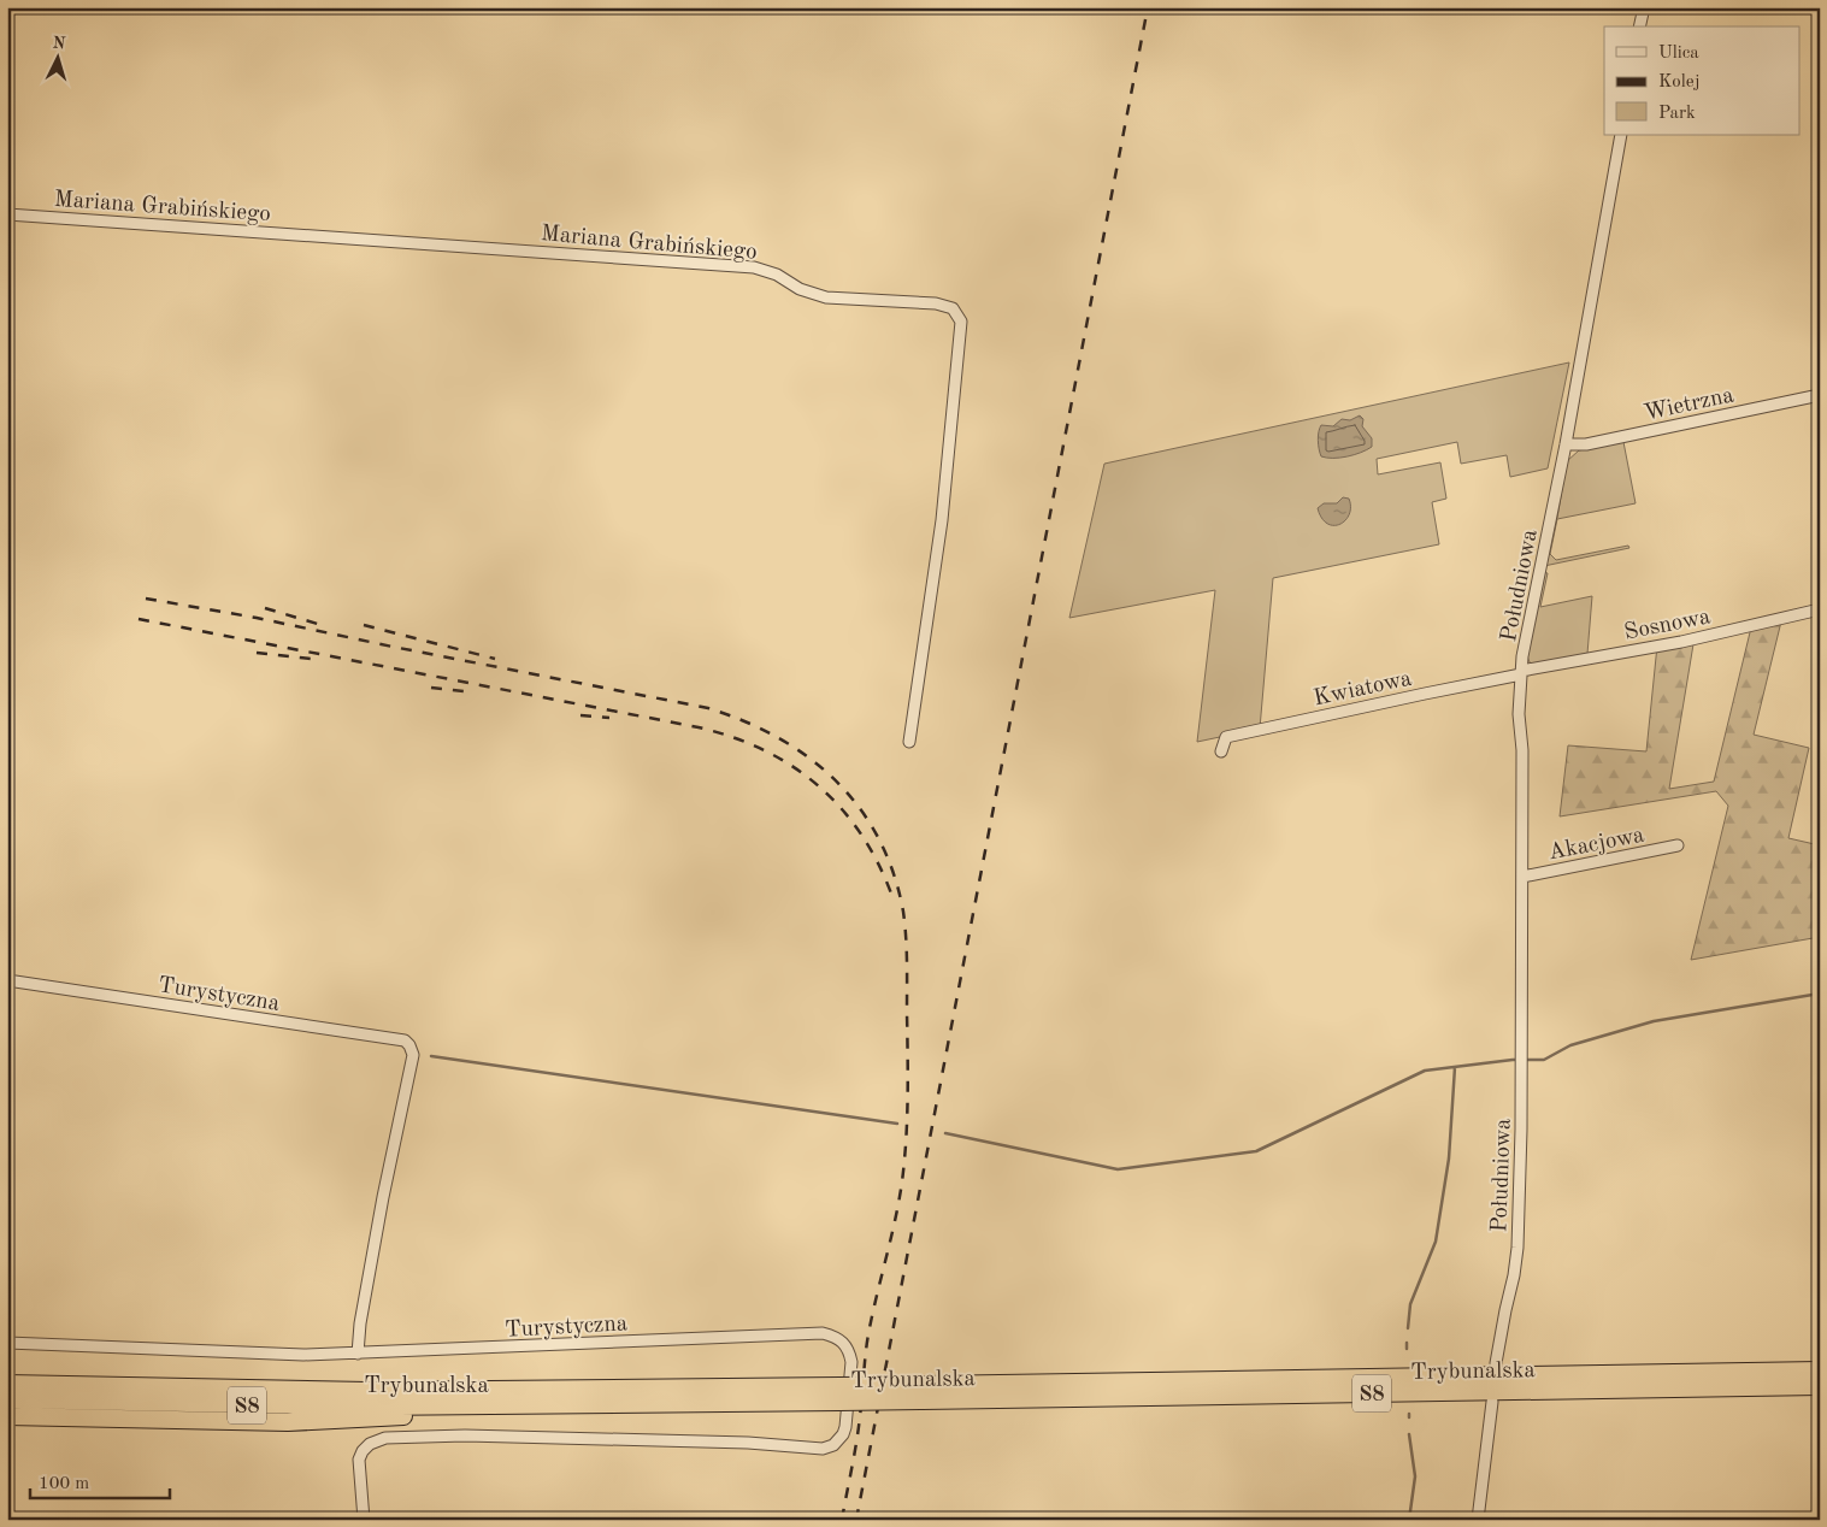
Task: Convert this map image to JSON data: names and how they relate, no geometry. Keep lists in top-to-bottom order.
{
  "streets": {
    "highway": ["Trybunalska", "S8"],
    "street": [
      "Mariana Grabińskiego",
      "Wietrzna",
      "Południowa",
      "Sosnowa",
      "Kwiatowa",
      "Akacjowa",
      "Turystyczna"
    ]
  },
  "crossings": [
    ["Wietrzna", "Południowa"],
    ["Południowa", "Sosnowa"],
    ["Południowa", "Kwiatowa"],
    ["Południowa", "Akacjowa"],
    ["Sosnowa", "Kwiatowa"]
  ],
  "legend": ["Ulica", "Kolej", "Park"],
  "scale_bar": "100 m",
  "north": "top"
}
